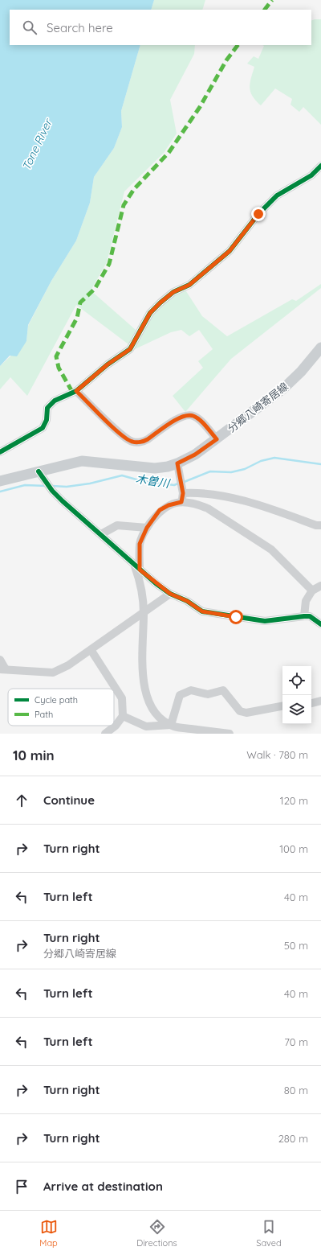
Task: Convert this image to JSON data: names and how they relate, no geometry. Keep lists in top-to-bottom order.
{
  "streets": {
    "main road": ["分郷八崎寄居線"]
  },
  "water": ["Tone River", "木曽川"],
  "legend": ["Cycle path", "Path"],
  "page": {
    "search": "Search here",
    "heading": ["10 min", "Walk · 780 m"],
    "list": [
      ["Continue", "120 m"],
      ["Turn right", "100 m"],
      ["Turn left", "40 m"],
      ["Turn right", "分郷八崎寄居線", "50 m"],
      ["Turn left", "40 m"],
      ["Turn left", "70 m"],
      ["Turn right", "80 m"],
      ["Turn right", "280 m"],
      "Arrive at destination"
    ],
    "nav": ["Map", "Directions", "Saved"]
  }
}
